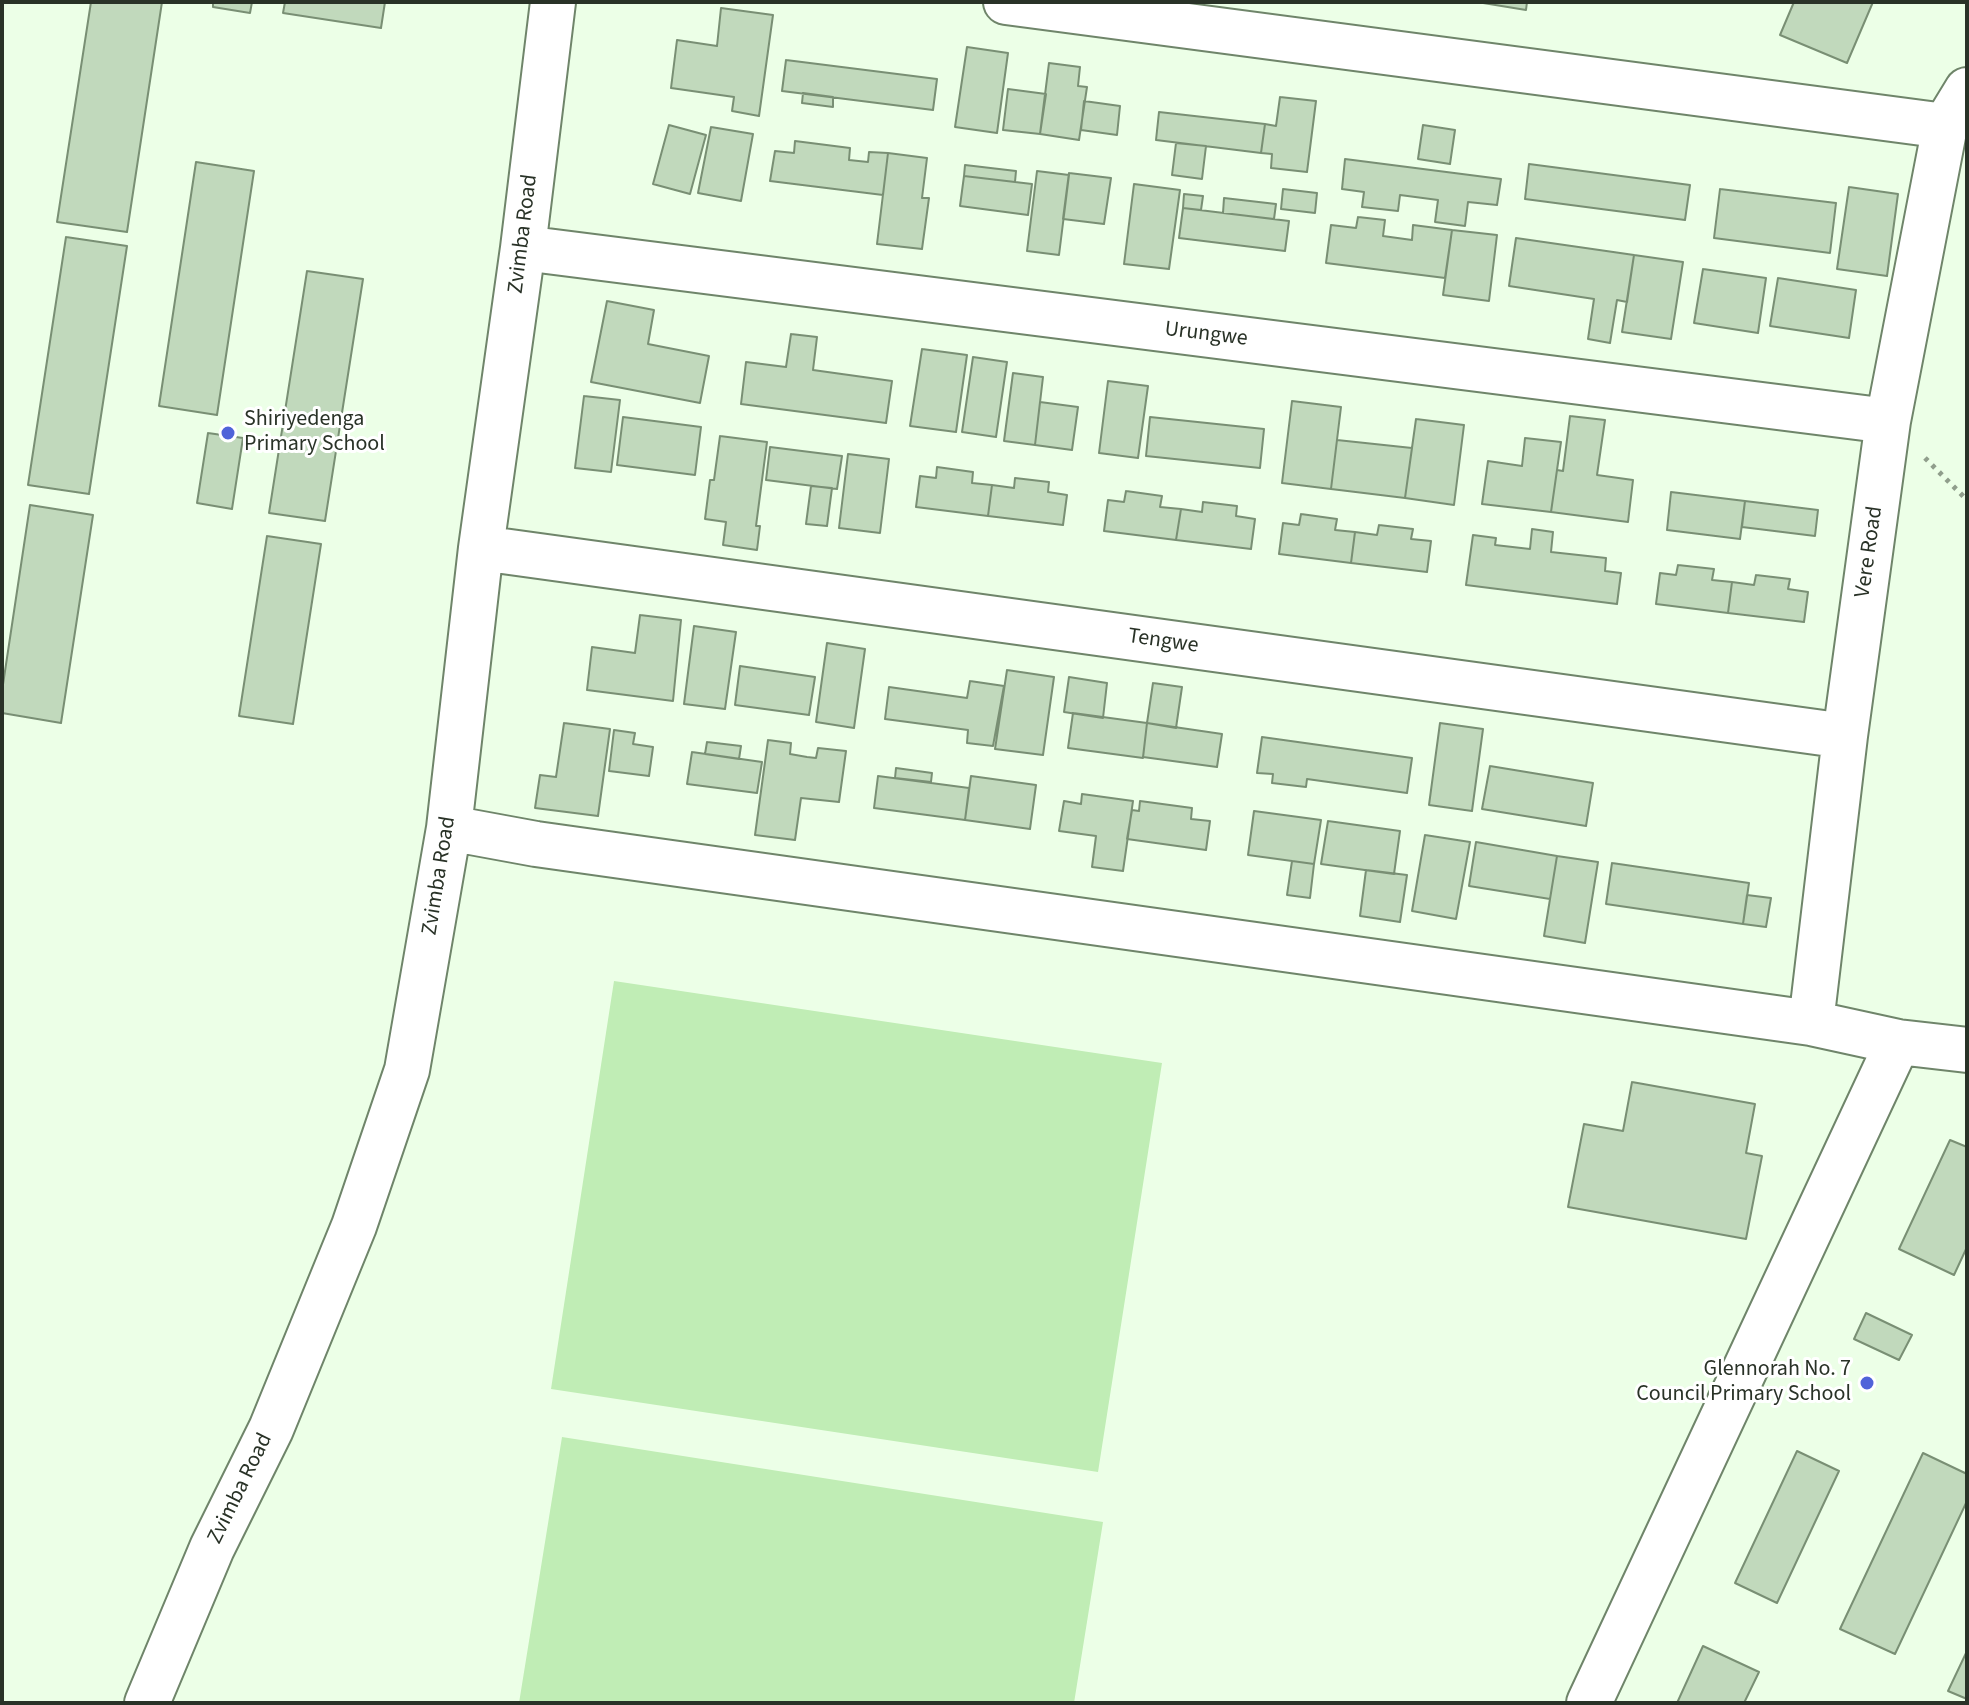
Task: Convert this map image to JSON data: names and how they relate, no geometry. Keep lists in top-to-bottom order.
{
  "streets": {
    "street": [
      "Zvimba Road",
      "Urungwe",
      "Vere Road",
      "Tengwe"
    ]
  },
  "crossings": [
    ["Zvimba Road", "Urungwe"],
    ["Zvimba Road", "Tengwe"],
    ["Urungwe", "Vere Road"],
    ["Vere Road", "Tengwe"]
  ],
  "places": ["Shiriyedenga Primary School", "Glennorah No. 7 Council Primary School"]
}
